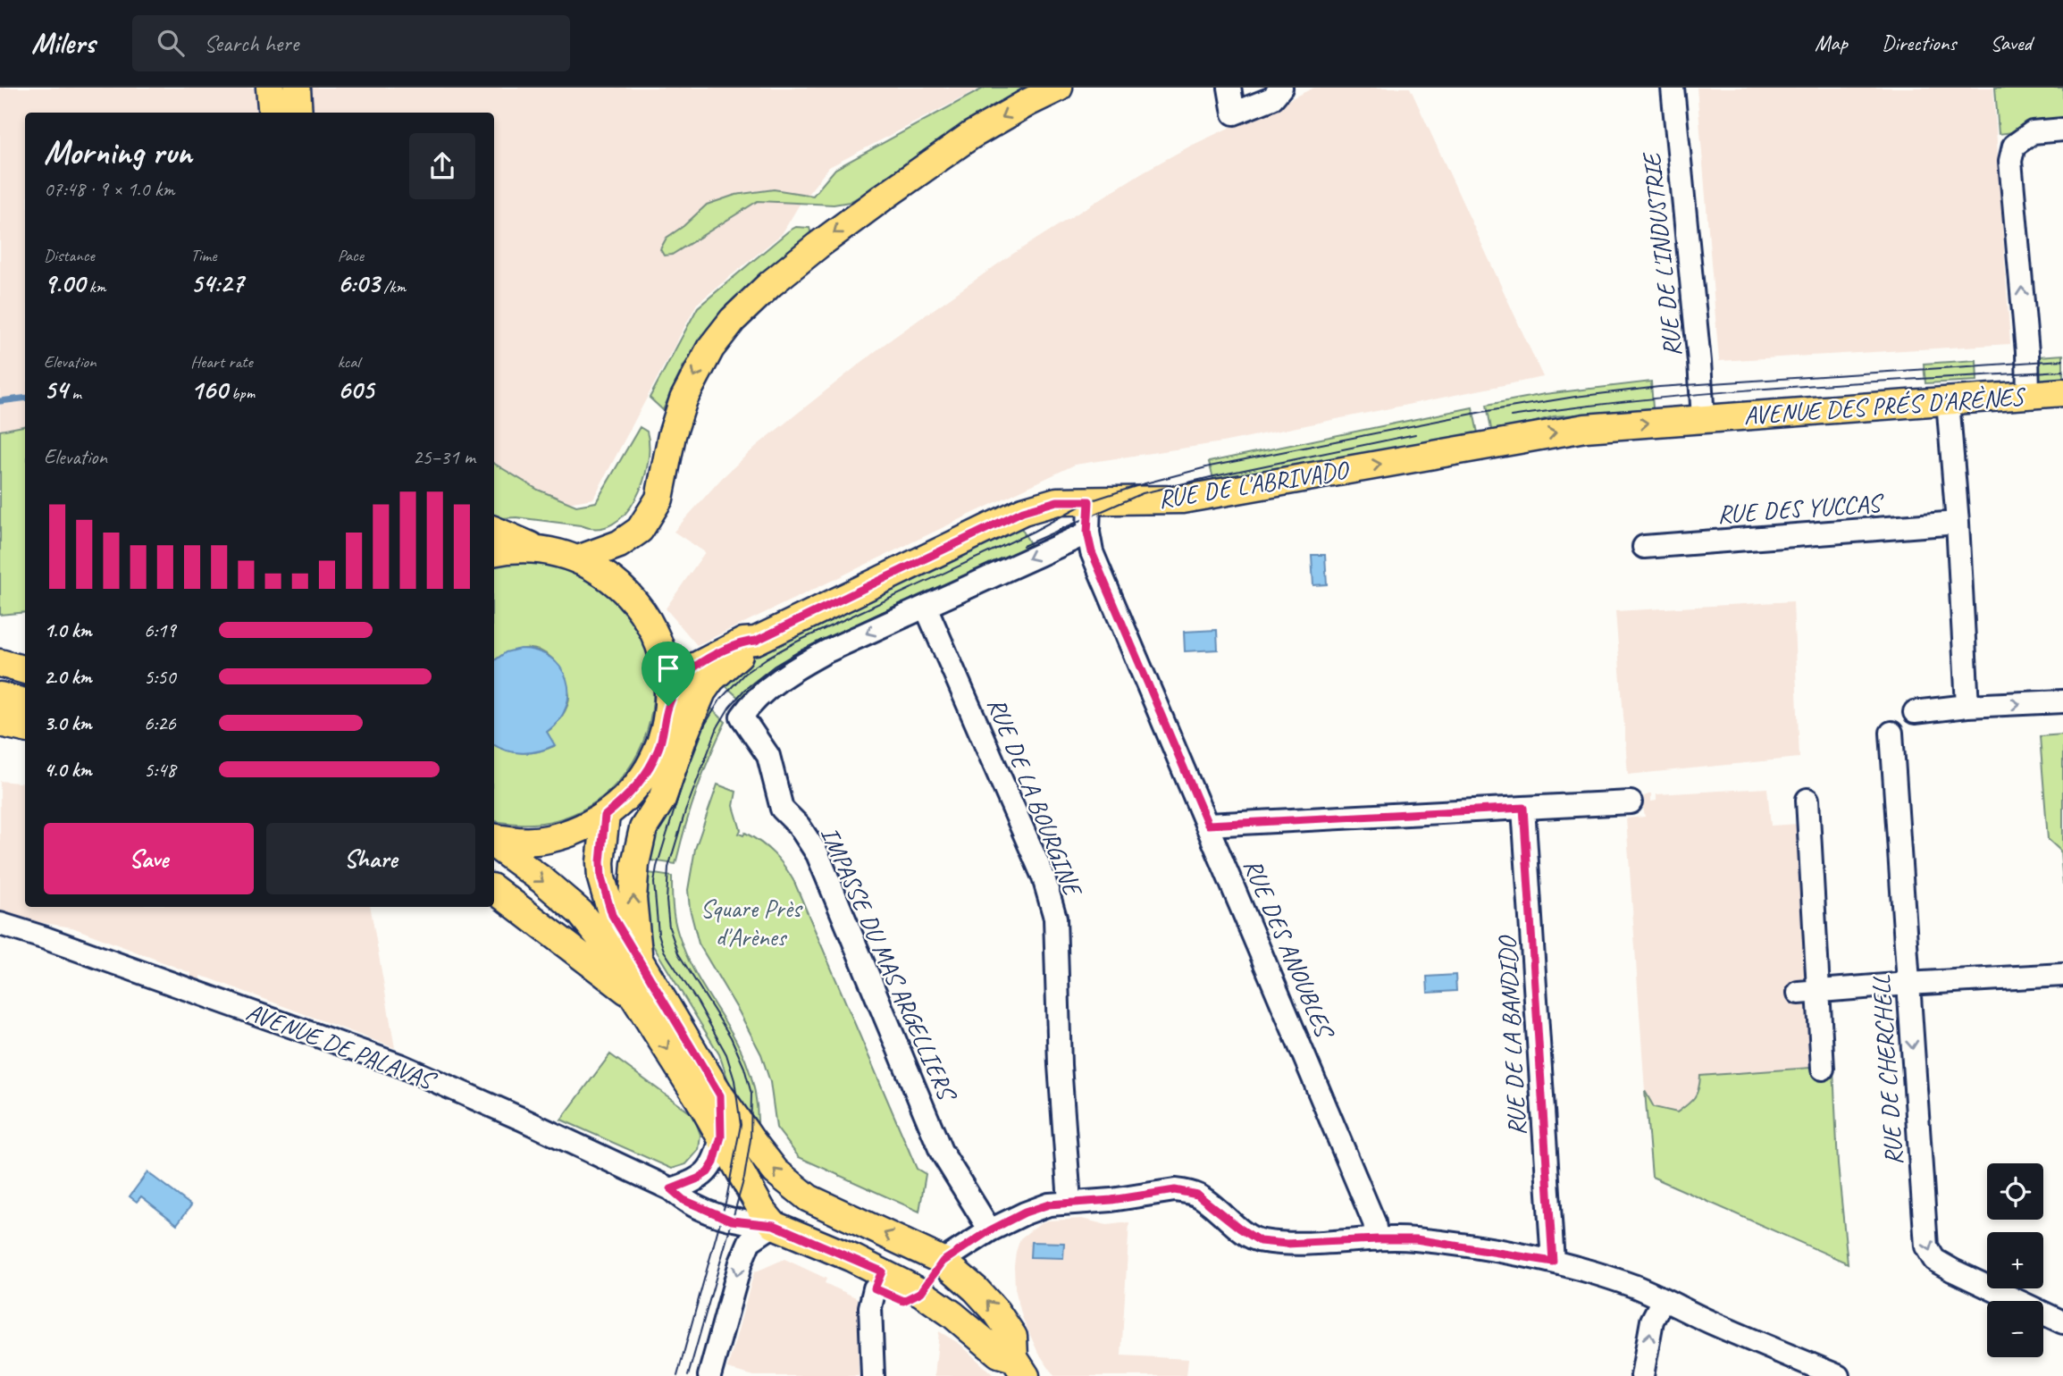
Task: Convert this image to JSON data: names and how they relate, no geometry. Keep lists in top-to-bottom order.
{
  "streets": {
    "main road": ["AVENUE DES PRÉS D'ARÈNES", "RUE DE L'ABRIVADO", "AVENUE DE PALAVAS"],
    "street": [
      "RUE DE L'INDUSTRIE",
      "RUE DES YUCCAS",
      "RUE DE LA BOURGINE",
      "RUE DES ANOUBLES",
      "IMPASSE DU MAS ARGELLIERS",
      "RUE DE LA BANDIDO",
      "RUE DE CHERCHELL"
    ]
  },
  "crossings": [
    ["RUE DE L'INDUSTRIE", "AVENUE DES PRÉS D'ARÈNES"],
    ["RUE DE L'INDUSTRIE", "RUE DE L'ABRIVADO"],
    ["AVENUE DES PRÉS D'ARÈNES", "RUE DE L'ABRIVADO"],
    ["RUE DE L'ABRIVADO", "RUE DES ANOUBLES"],
    ["RUE DE LA BOURGINE", "IMPASSE DU MAS ARGELLIERS"]
  ],
  "one_way": ["RUE DE L'ABRIVADO", "RUE DE CHERCHELL"],
  "parks": ["Square Près d'Arènes"],
  "page": {
    "header": "Milers",
    "search": "Search here",
    "nav": ["Map", "Directions", "Saved"],
    "heading": ["Morning run", "07:48 · 9 × 1.0 km"],
    "stats": [
      ["Distance", "9.00 km"],
      ["Time", "54:27"],
      ["Pace", "6:03 /km"],
      ["Elevation", "54 m"],
      ["Heart rate", "160 bpm"],
      ["kcal", "605"]
    ],
    "chart": ["Elevation", "25–31 m"],
    "list": [
      {
        "name": "1.0 km",
        "note": "6:19"
      },
      {
        "name": "2.0 km",
        "note": "5:50"
      },
      {
        "name": "3.0 km",
        "note": "6:26"
      },
      {
        "name": "4.0 km",
        "note": "5:48"
      }
    ],
    "buttons": ["Save", "Share"],
    "map_buttons": ["+", "−"]
  }
}
